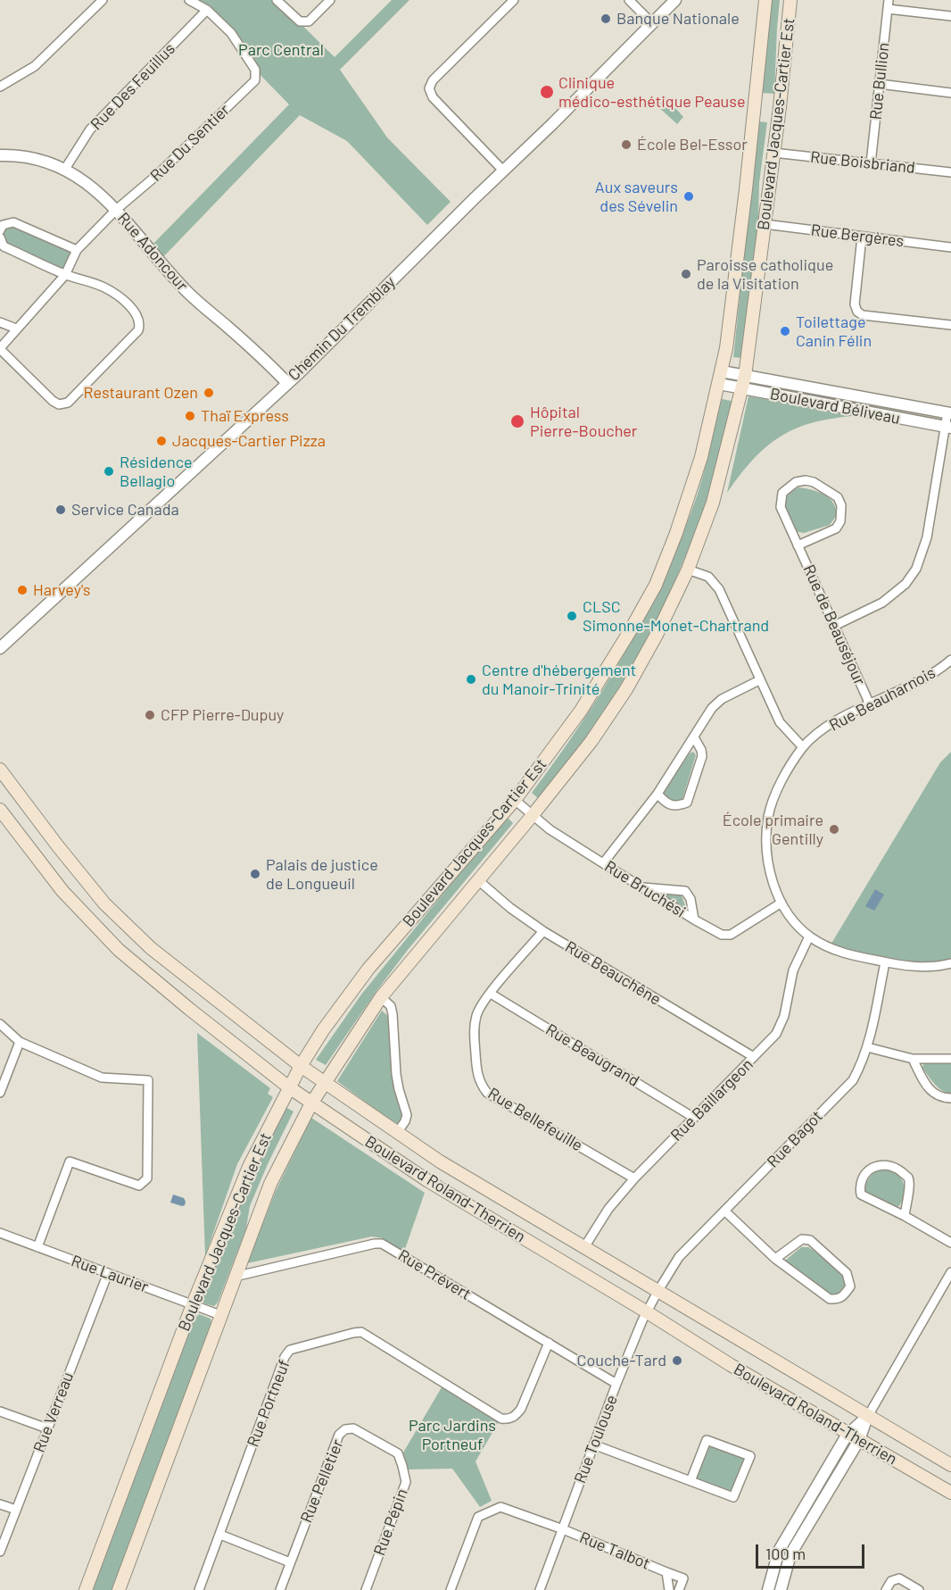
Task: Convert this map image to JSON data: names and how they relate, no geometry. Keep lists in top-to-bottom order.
{
  "streets": {
    "main road": ["Boulevard Jacques-Cartier Est", "Boulevard Roland-Therrien"],
    "street": [
      "Rue Bullion",
      "Rue Des Feuillus",
      "Rue Du Sentier",
      "Rue Boisbriand",
      "Rue Bergères",
      "Rue Adoncour",
      "Chemin Du Tremblay",
      "Boulevard Béliveau",
      "Rue de Beauséjour",
      "Rue Beauharnois",
      "Rue Bruchési",
      "Rue Beauchêne",
      "Rue Beaugrand",
      "Rue Baillargeon",
      "Rue Bellefeuille",
      "Rue Bagot",
      "Rue Laurier",
      "Rue Prévert",
      "Rue Portneuf",
      "Rue Verreau",
      "Rue Toulouse",
      "Rue Pelletier",
      "Rue Pépin",
      "Rue Talbot"
    ]
  },
  "crossings": [
    ["Rue Bullion", "Rue Boisbriand"],
    ["Rue Des Feuillus", "Rue Du Sentier"],
    ["Rue Des Feuillus", "Rue Adoncour"],
    ["Boulevard Jacques-Cartier Est", "Rue Boisbriand"],
    ["Boulevard Jacques-Cartier Est", "Rue Bergères"],
    ["Boulevard Jacques-Cartier Est", "Boulevard Béliveau"],
    ["Boulevard Jacques-Cartier Est", "Rue Bruchési"],
    ["Boulevard Jacques-Cartier Est", "Rue Beauchêne"],
    ["Boulevard Jacques-Cartier Est", "Boulevard Roland-Therrien"],
    ["Boulevard Jacques-Cartier Est", "Rue Laurier"],
    ["Boulevard Jacques-Cartier Est", "Rue Prévert"],
    ["Rue Du Sentier", "Rue Adoncour"],
    ["Rue Adoncour", "Chemin Du Tremblay"],
    ["Rue de Beauséjour", "Rue Beauharnois"],
    ["Rue Beauharnois", "Rue Bruchési"],
    ["Rue Beauharnois", "Rue Baillargeon"],
    ["Rue Beauharnois", "Rue Bagot"],
    ["Rue Beauchêne", "Rue Baillargeon"],
    ["Rue Beauchêne", "Rue Bellefeuille"],
    ["Rue Beaugrand", "Rue Baillargeon"],
    ["Rue Beaugrand", "Rue Bellefeuille"],
    ["Rue Baillargeon", "Rue Bellefeuille"],
    ["Rue Baillargeon", "Boulevard Roland-Therrien"],
    ["Rue Bagot", "Boulevard Roland-Therrien"],
    ["Rue Bagot", "Rue Toulouse"],
    ["Boulevard Roland-Therrien", "Rue Toulouse"],
    ["Rue Laurier", "Rue Verreau"],
    ["Rue Prévert", "Rue Portneuf"],
    ["Rue Prévert", "Rue Toulouse"],
    ["Rue Toulouse", "Rue Talbot"],
    ["Rue Pelletier", "Rue Pépin"]
  ],
  "parks": ["Parc Central", "Parc Jardins Portneuf"],
  "places": [
    "Banque Nationale",
    "Clinique médico-esthétique Peause",
    "École Bel-Essor",
    "Aux saveurs des Sévelin",
    "Paroisse catholique de la Visitation",
    "Toilettage Canin Félin",
    "Restaurant Ozen",
    "Thaï Express",
    "Hôpital Pierre-Boucher",
    "Jacques-Cartier Pizza",
    "Résidence Bellagio",
    "Service Canada",
    "Harvey's",
    "CLSC Simonne-Monet-Chartrand",
    "Centre d'hébergement du Manoir-Trinité",
    "CFP Pierre-Dupuy",
    "École primaire Gentilly",
    "Palais de justice de Longueuil",
    "Couche-Tard"
  ],
  "scale_bar": "100 m"
}
